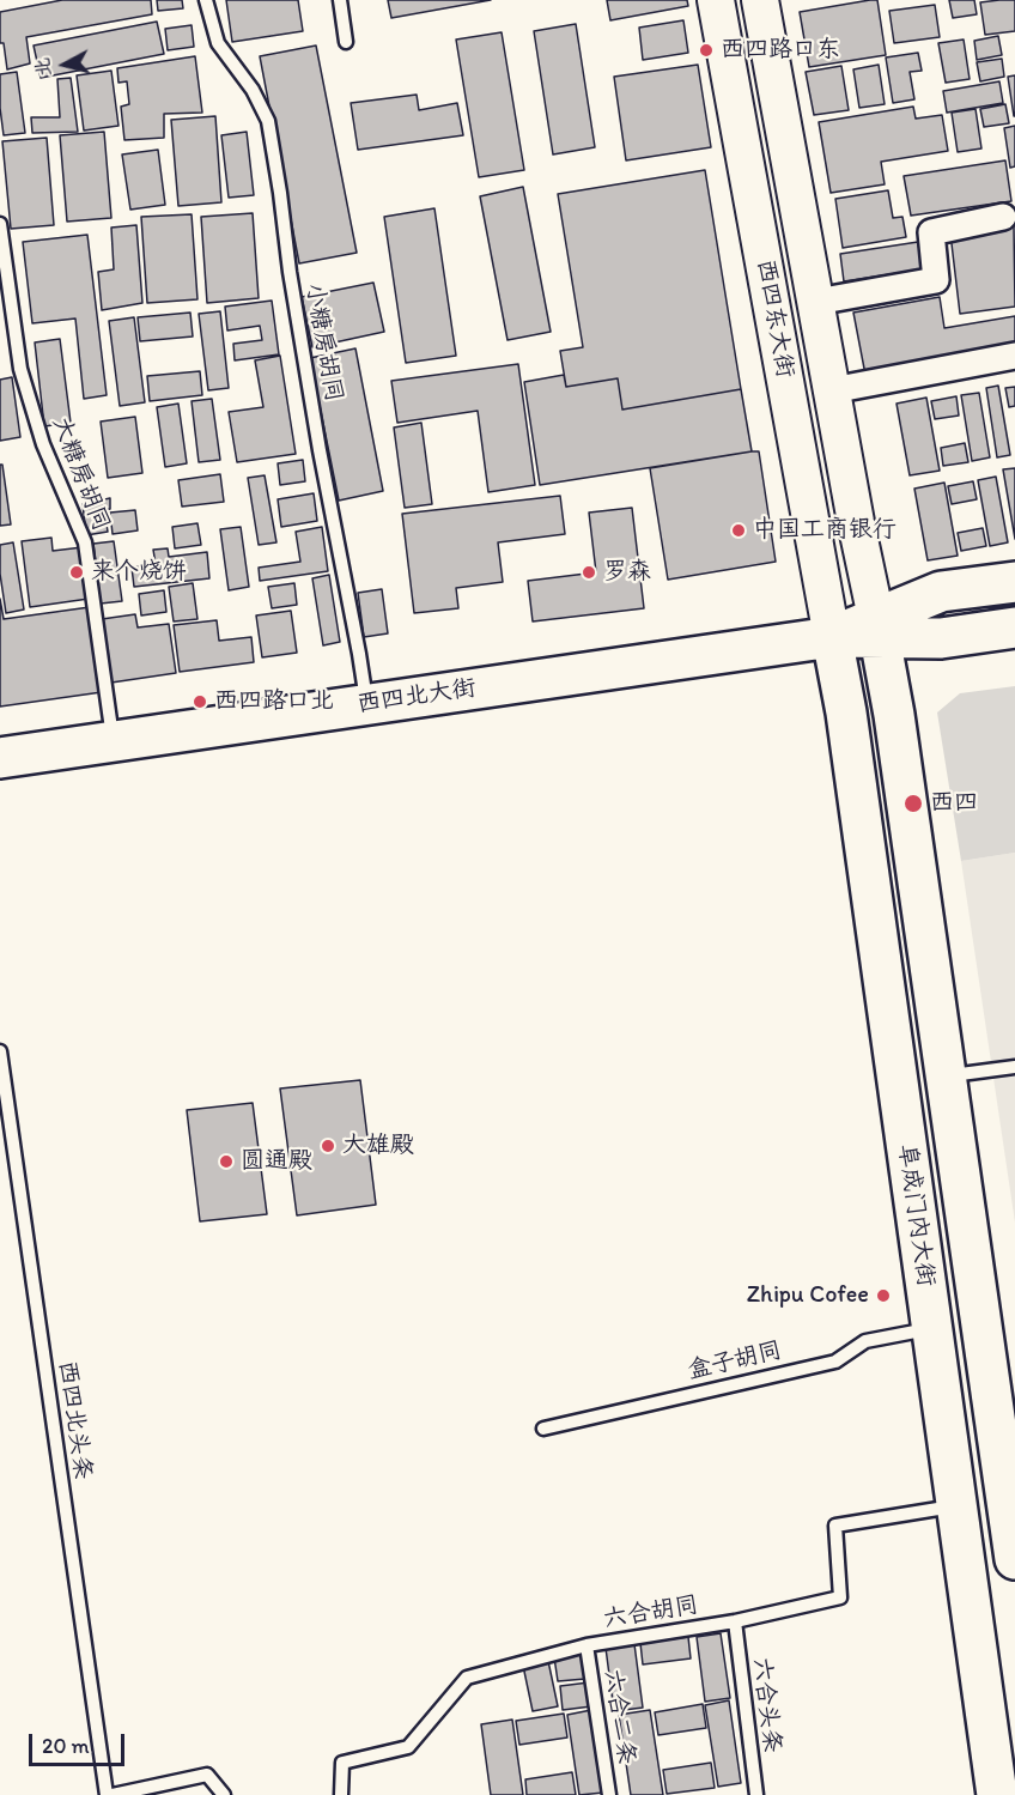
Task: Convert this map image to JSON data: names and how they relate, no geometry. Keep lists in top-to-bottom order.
{
  "streets": {
    "main road": ["西四东大街", "西四北大街", "阜成门内大街"],
    "lane": [
      "小糖房胡同",
      "大糖房胡同",
      "盒子胡同",
      "西四北头条",
      "六合胡同",
      "六合头条",
      "六合二条"
    ]
  },
  "crossings": [
    ["西四东大街", "西四北大街"],
    ["西四东大街", "阜成门内大街"],
    ["小糖房胡同", "西四北大街"],
    ["大糖房胡同", "西四北大街"],
    ["西四北大街", "阜成门内大街"],
    ["阜成门内大街", "盒子胡同"],
    ["阜成门内大街", "六合胡同"],
    ["六合胡同", "六合头条"],
    ["六合胡同", "六合二条"]
  ],
  "places": [
    "西四路口东",
    "中国工商银行",
    "来个烧饼",
    "罗森",
    "西四路口北",
    "西四",
    "大雄殿",
    "圆通殿",
    "Zhipu Cofee"
  ],
  "scale_bar": "20 m",
  "north": "left"
}
